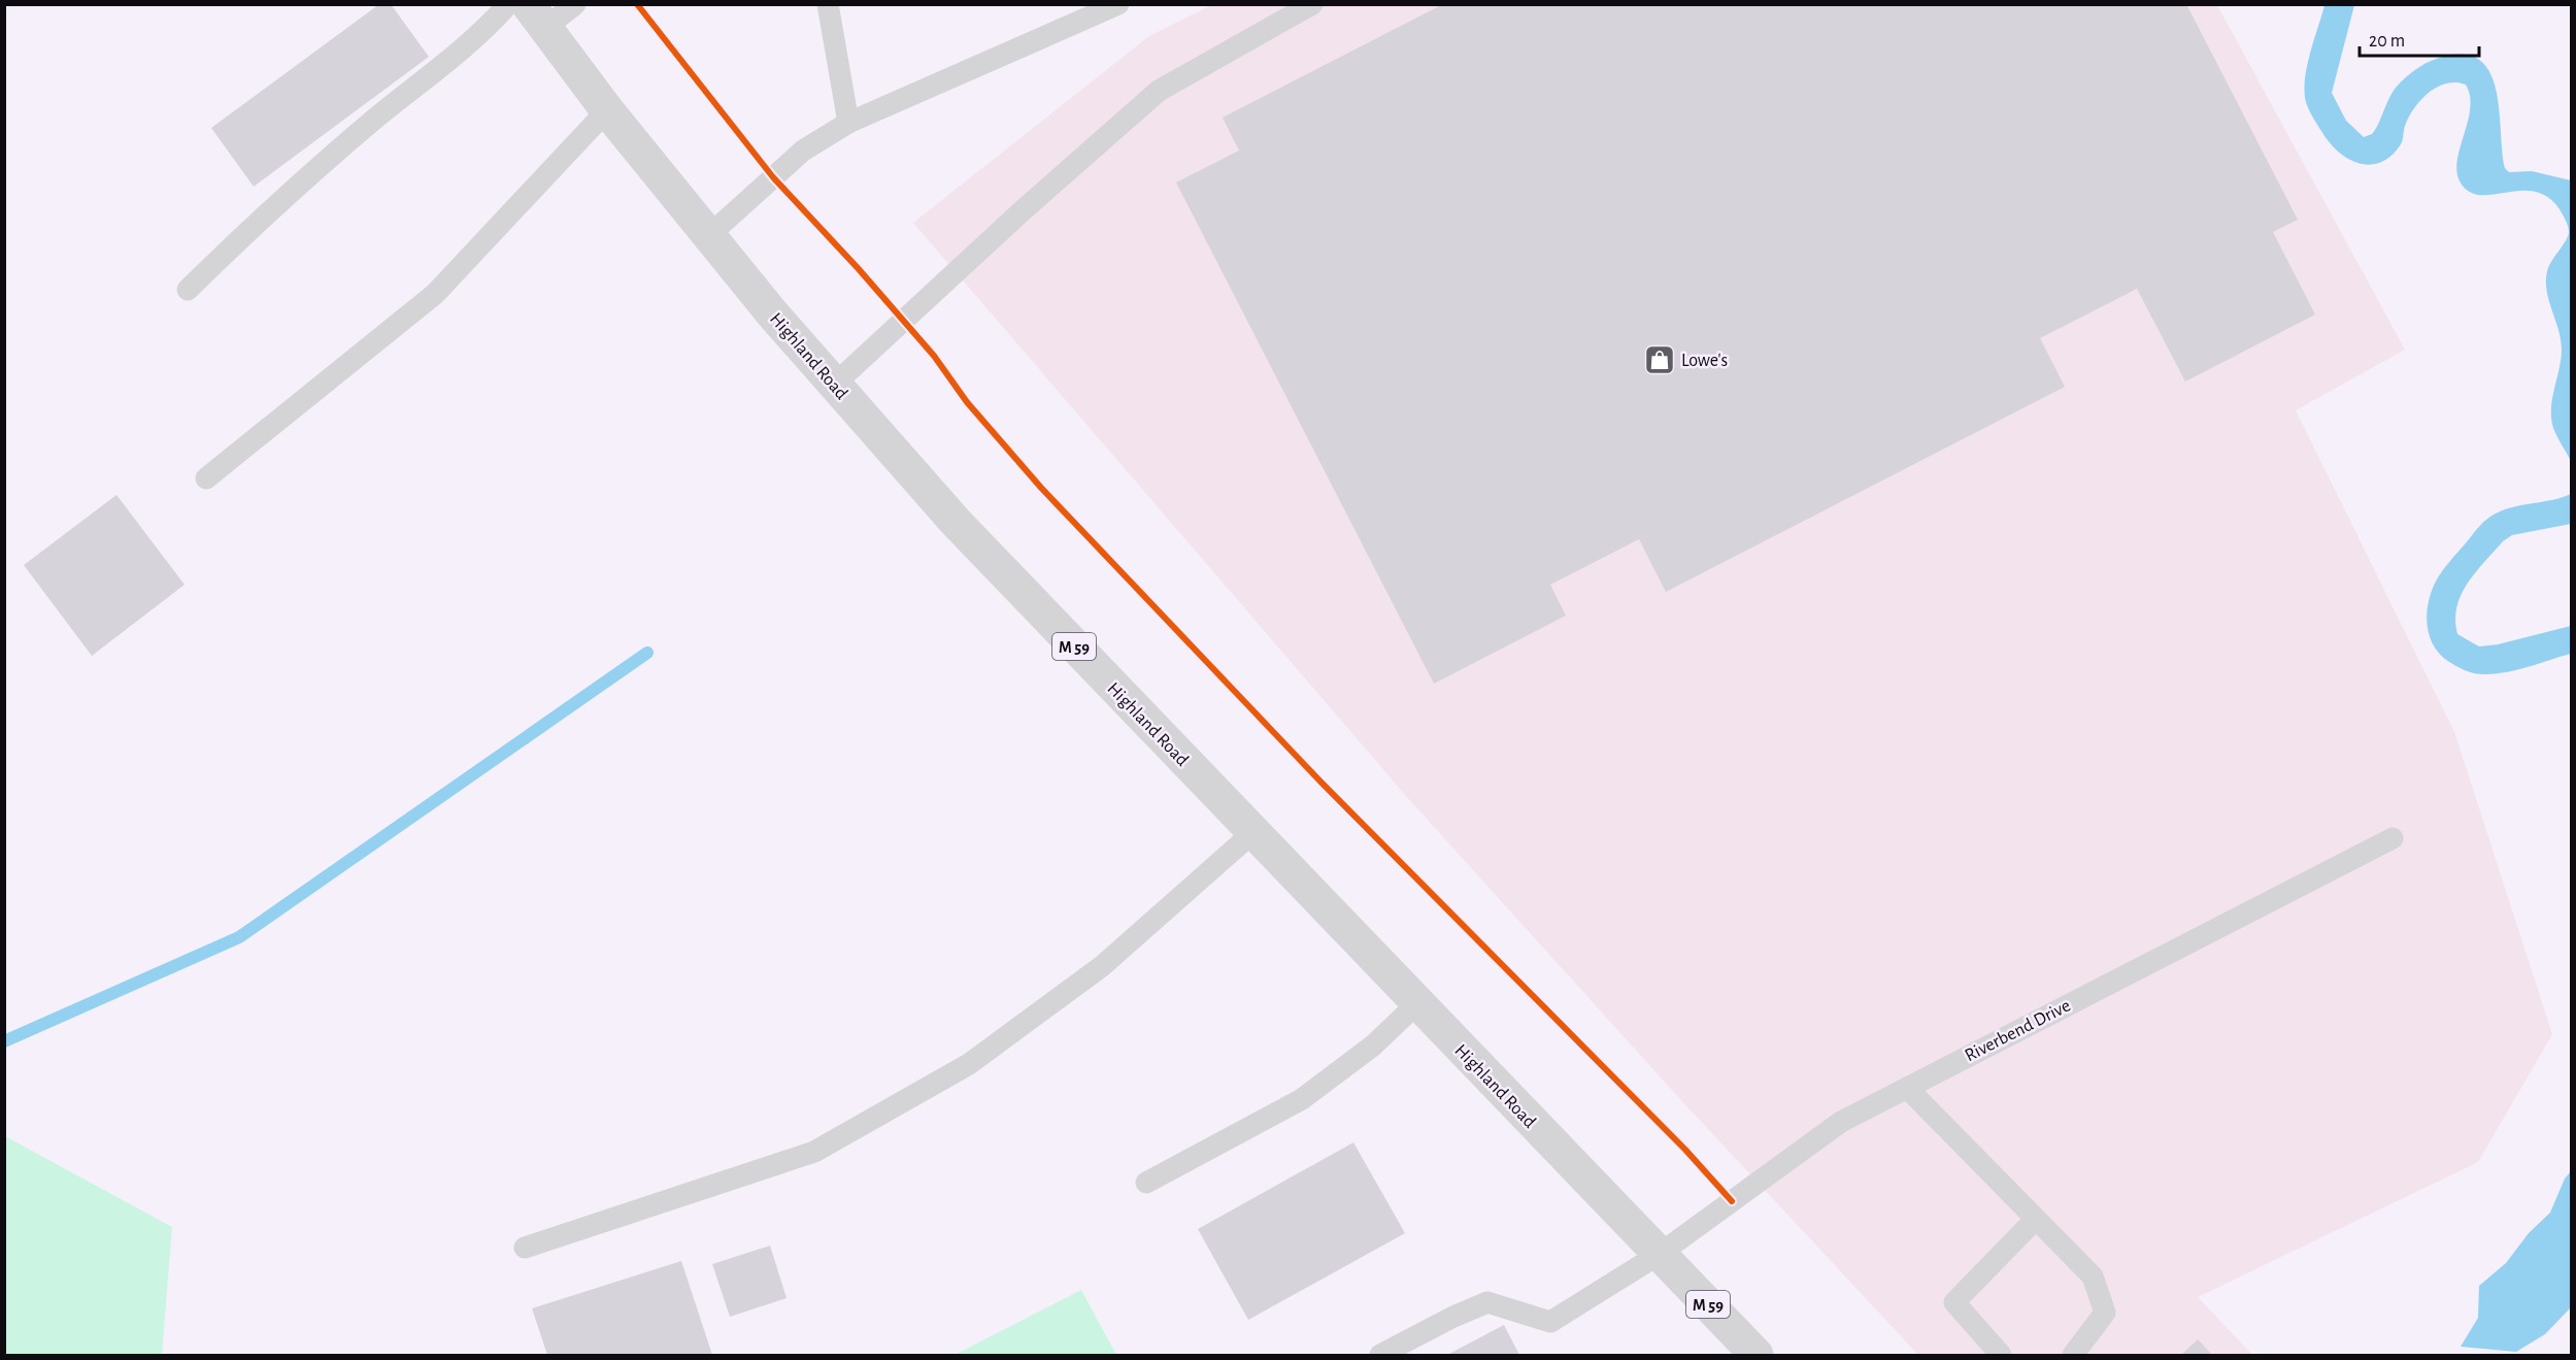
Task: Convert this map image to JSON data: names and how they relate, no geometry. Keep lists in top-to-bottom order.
{
  "streets": {
    "highway": ["Highland Road", "M 59"],
    "lane": ["Riverbend Drive"]
  },
  "crossings": [
    ["Highland Road", "Riverbend Drive"]
  ],
  "places": {
    "shop": ["Lowe's"]
  },
  "scale_bar": "20 m"
}
